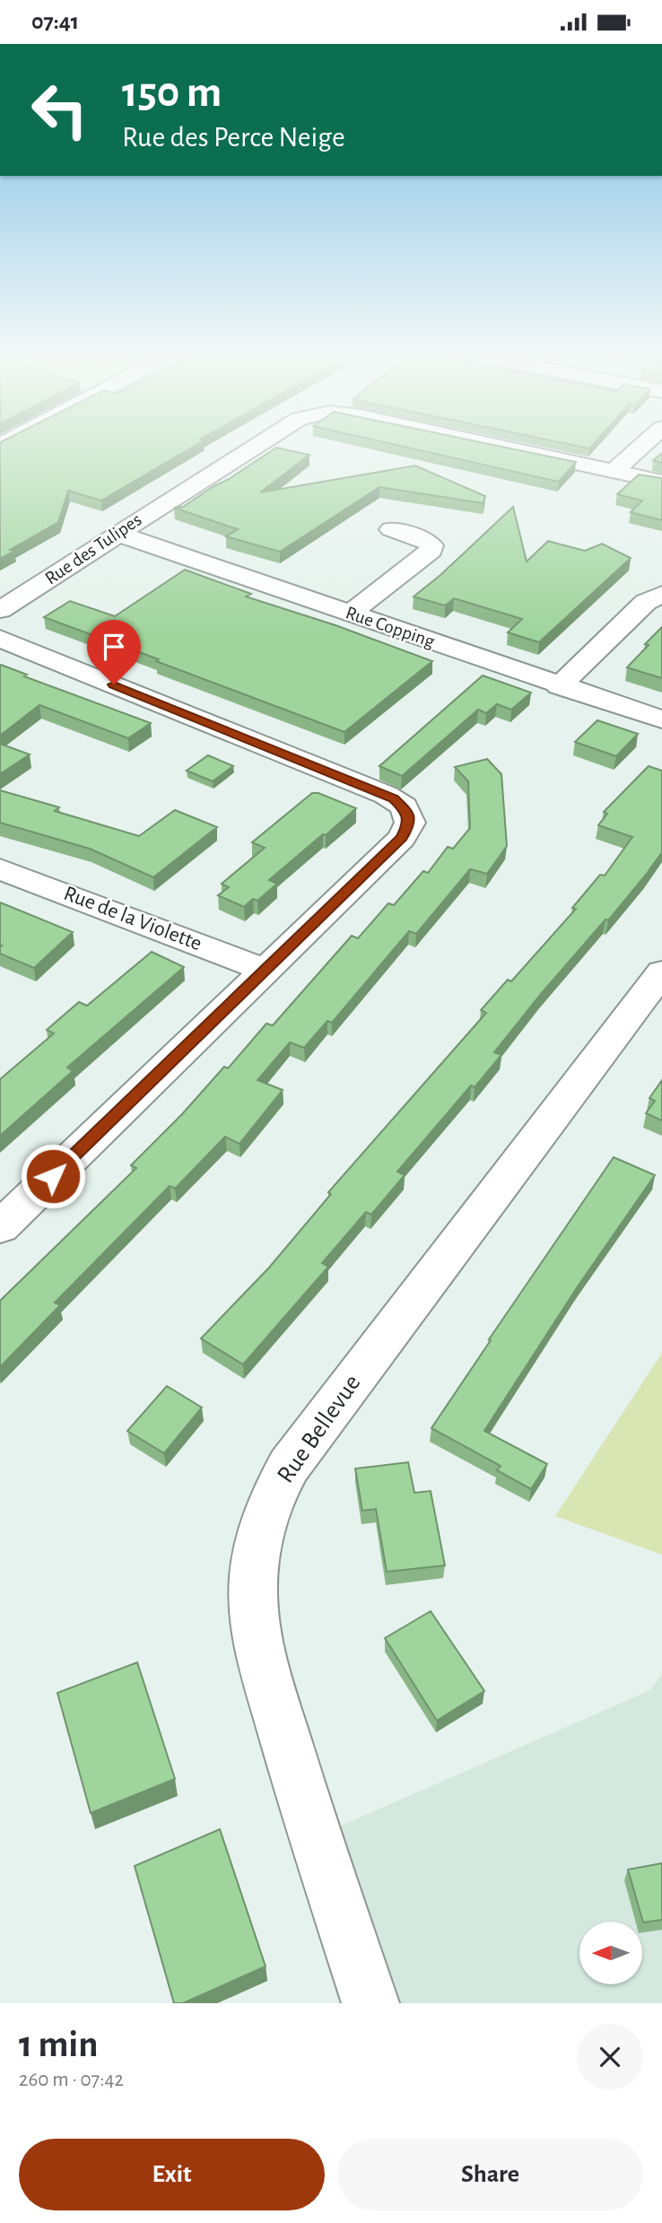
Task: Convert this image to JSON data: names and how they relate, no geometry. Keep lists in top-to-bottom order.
{
  "streets": {
    "street": [
      "Rue des Tulipes",
      "Rue Copping",
      "Rue de la Violette",
      "Rue Bellevue"
    ]
  },
  "crossings": [
    ["Rue des Tulipes", "Rue Copping"]
  ],
  "north": "left",
  "page": {
    "status": "07:41",
    "turn": ["150 m", "Rue des Perce Neige"],
    "heading": ["1 min", "260 m · 07:42"],
    "buttons": ["Exit", "Share"]
  }
}
